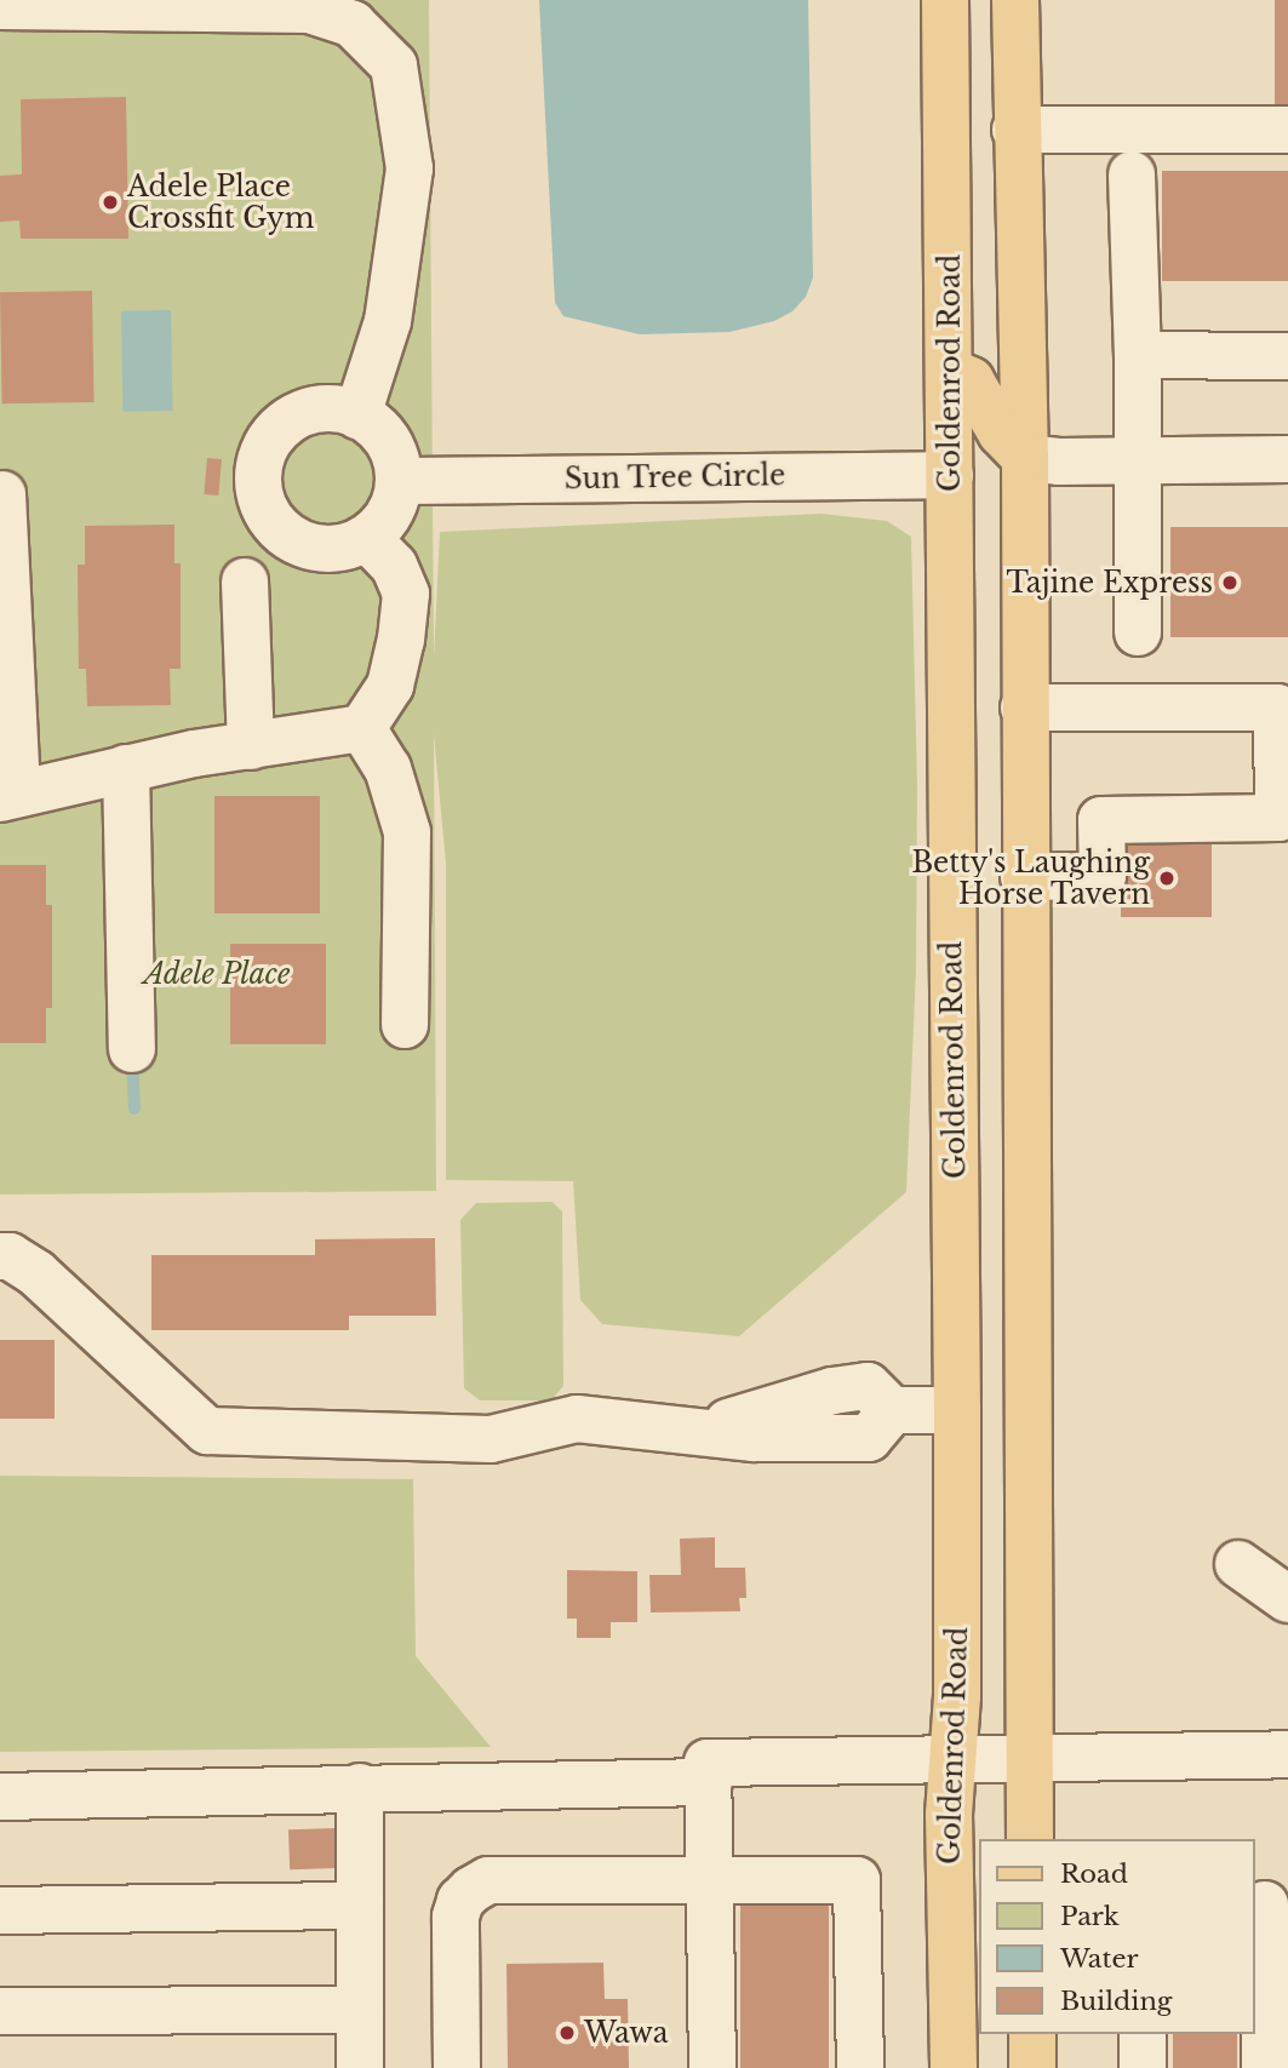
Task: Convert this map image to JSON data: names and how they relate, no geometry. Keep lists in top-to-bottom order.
{
  "streets": {
    "main road": ["Goldenrod Road"],
    "street": ["Sun Tree Circle"]
  },
  "crossings": [
    ["Goldenrod Road", "Sun Tree Circle"]
  ],
  "parks": ["Adele Place"],
  "places": [
    "Adele Place Crossfit Gym",
    "Tajine Express",
    "Betty's Laughing Horse Tavern",
    "Wawa"
  ],
  "legend": [
    "Road",
    "Park",
    "Water",
    "Building"
  ]
}
